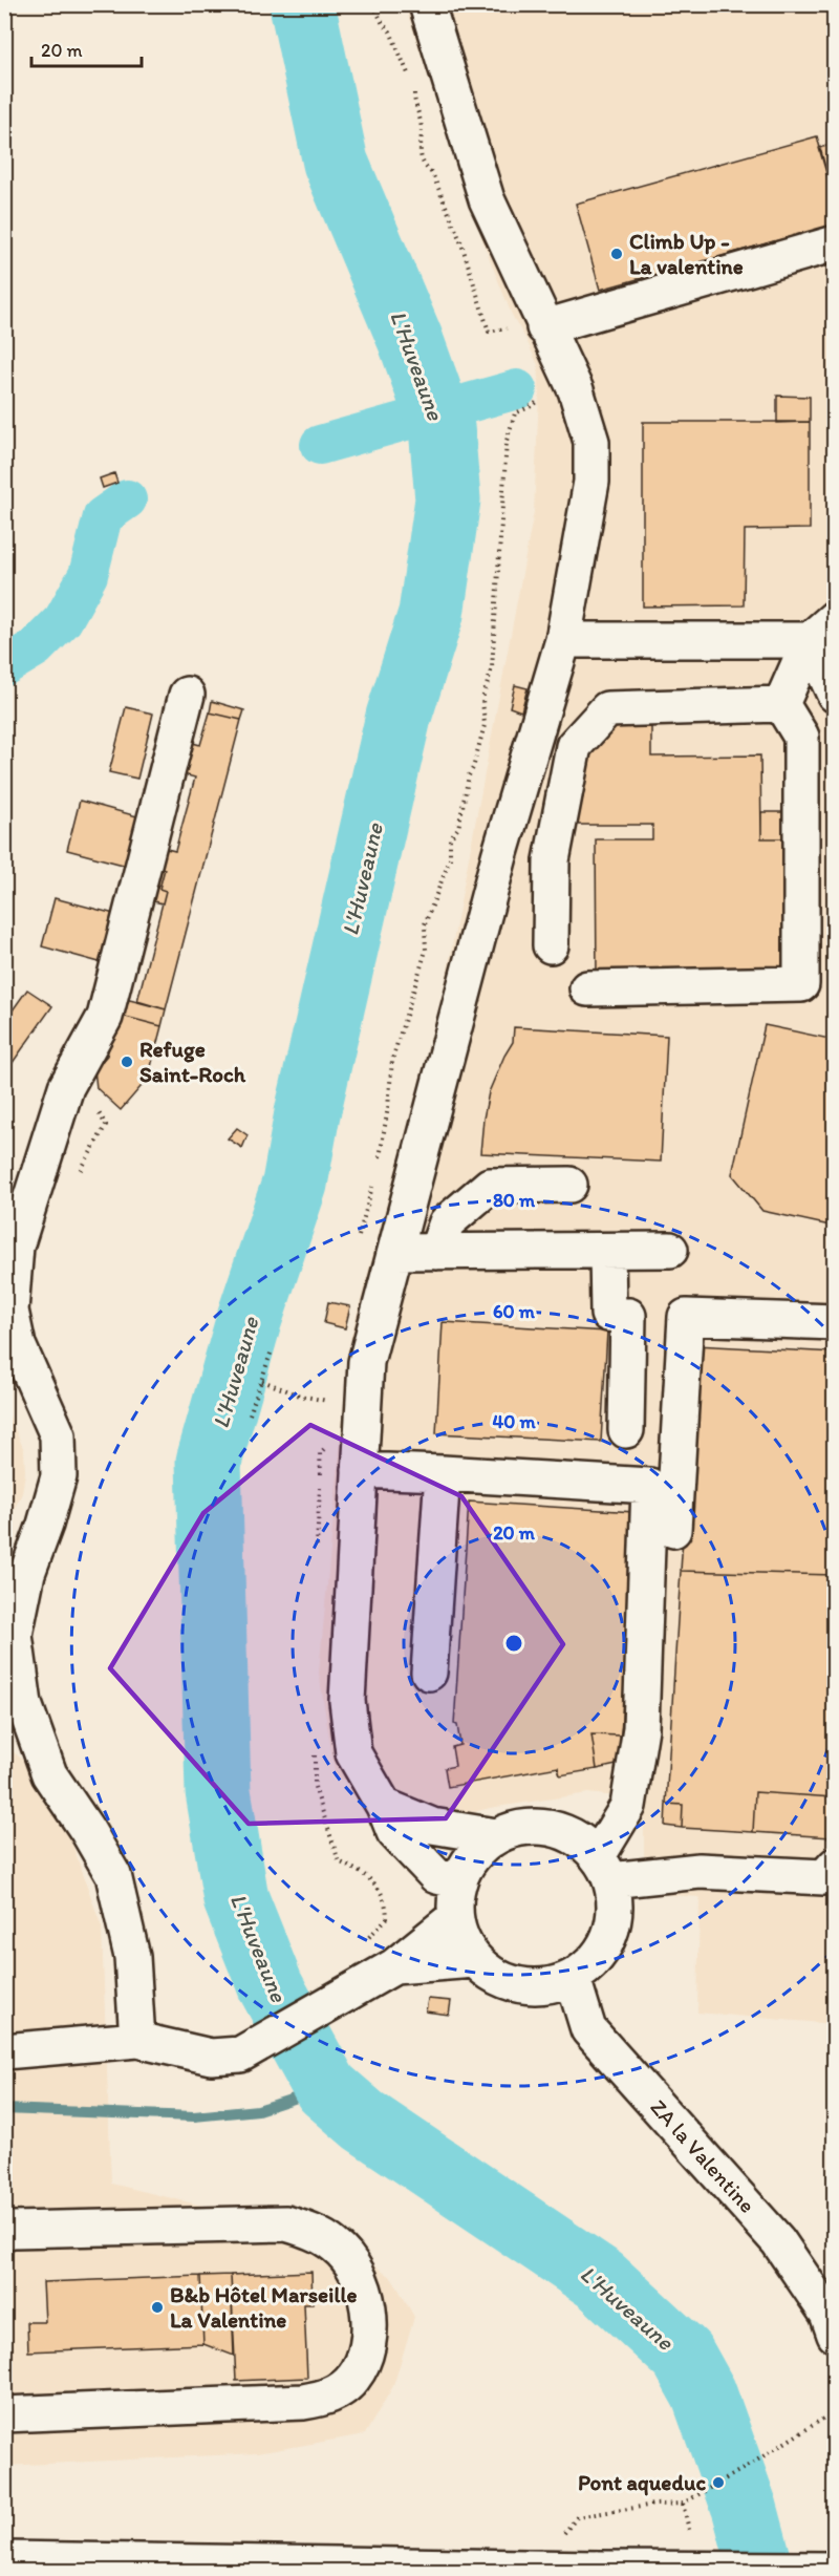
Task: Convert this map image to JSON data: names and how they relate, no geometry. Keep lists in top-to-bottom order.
{
  "streets": {
    "street": ["ZA la Valentine"]
  },
  "water": ["L'Huveaune"],
  "places": [
    "Climb Up - La valentine",
    "Refuge Saint-Roch",
    "B&b Hôtel Marseille La Valentine",
    "Pont aqueduc"
  ],
  "scale_bar": "20 m",
  "rings": [
    "80 m",
    "60 m",
    "40 m",
    "20 m"
  ]
}
